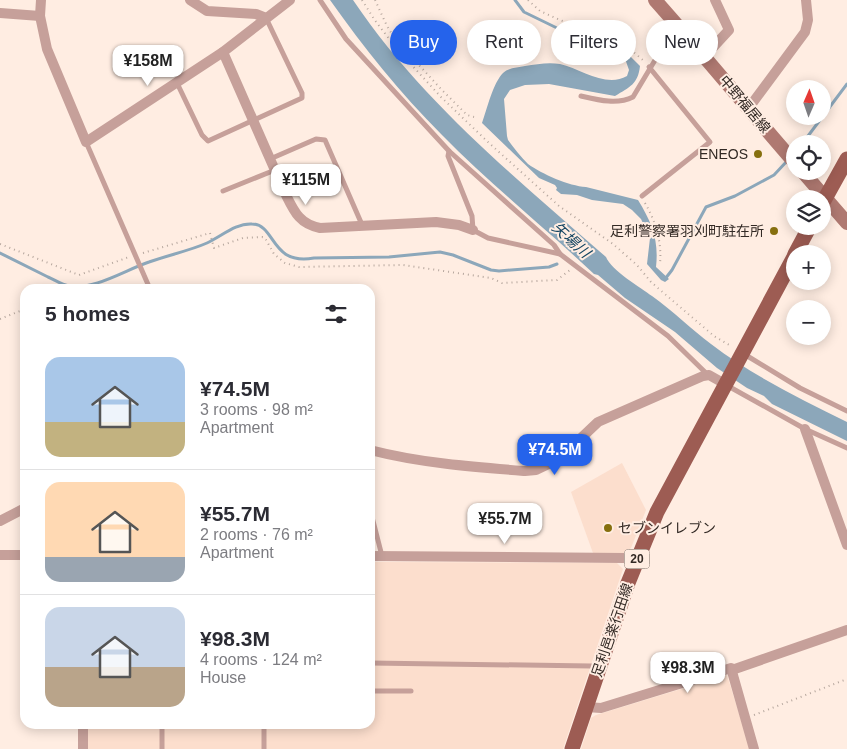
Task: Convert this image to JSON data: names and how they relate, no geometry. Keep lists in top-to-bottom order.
{
  "streets": {
    "main road": ["中野福居線", "20", "足利邑楽行田線"]
  },
  "crossings": [
    ["20", "足利邑楽行田線"]
  ],
  "water": ["矢場川"],
  "places": ["ENEOS", "足利警察署羽刈町駐在所", "セブンイレブン"],
  "north": "top",
  "page": {
    "chip": [
      "Buy",
      "Rent",
      "Filters",
      "New"
    ],
    "price": [
      "¥158M",
      "¥115M",
      "¥74.5M",
      "¥55.7M",
      "¥98.3M"
    ],
    "map_buttons": ["+", "−"],
    "heading": "5 homes",
    "list": [
      {
        "name": "¥74.5M",
        "note": "3 rooms · 98 m² · Apartment"
      },
      {
        "name": "¥55.7M",
        "note": "2 rooms · 76 m² · Apartment"
      },
      {
        "name": "¥98.3M",
        "note": "4 rooms · 124 m² · House"
      }
    ]
  }
}
